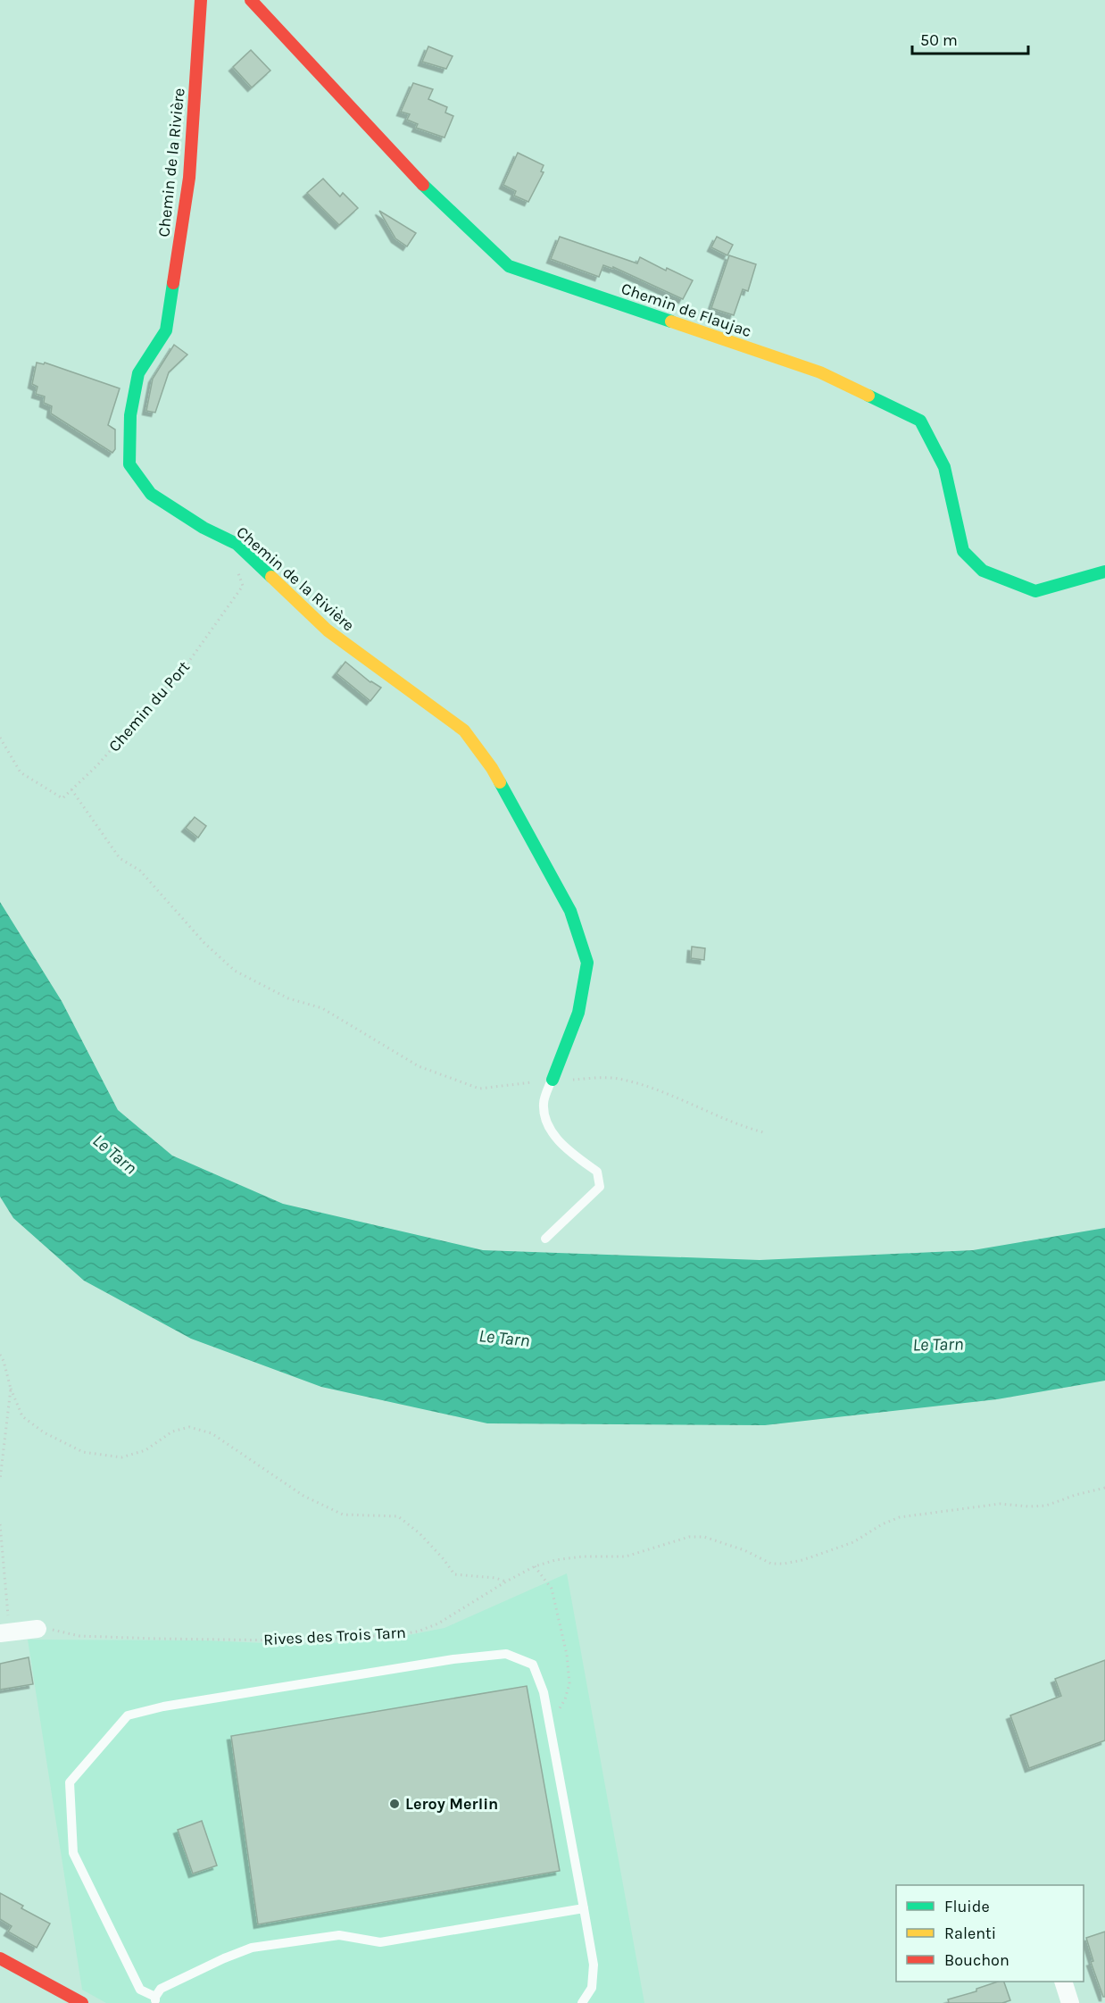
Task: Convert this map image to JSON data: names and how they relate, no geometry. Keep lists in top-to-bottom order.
{
  "streets": {
    "street": ["Chemin de la Rivière", "Chemin de Flaujac"],
    "path": ["Chemin du Port", "Rives des Trois Tarn"]
  },
  "water": ["Le Tarn"],
  "places": ["Leroy Merlin"],
  "legend": ["Fluide", "Ralenti", "Bouchon"],
  "scale_bar": "50 m"
}
